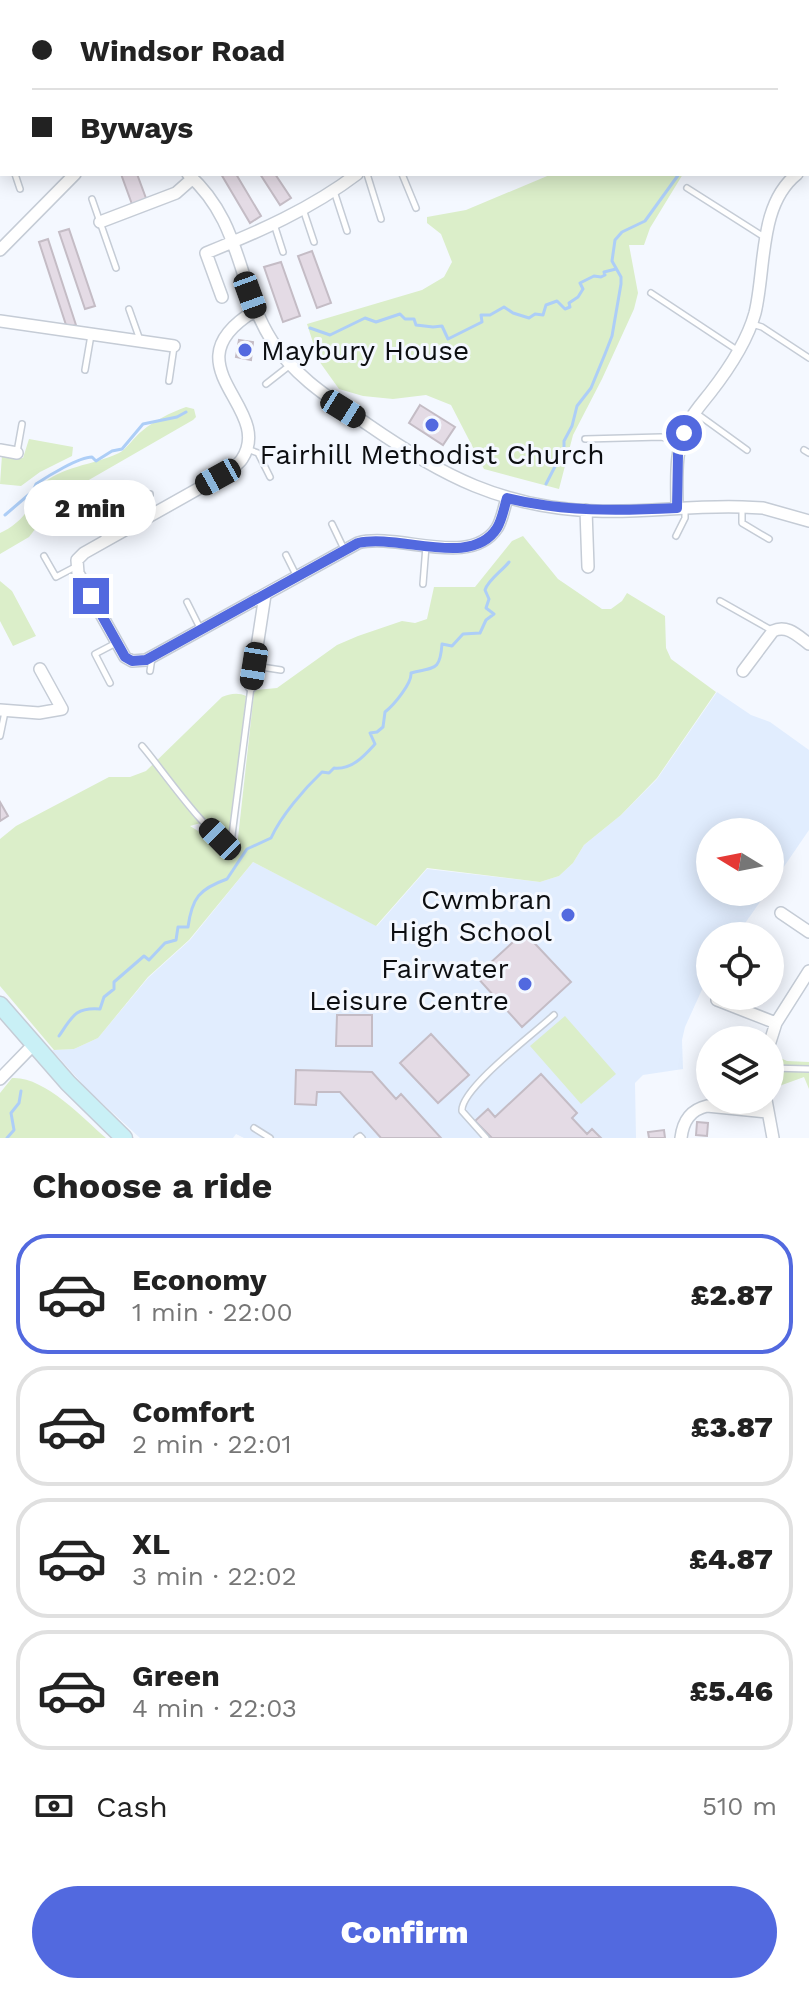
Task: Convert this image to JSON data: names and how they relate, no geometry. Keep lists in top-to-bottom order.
{
  "places": [
    "Maybury House",
    "Fairhill Methodist Church",
    "Cwmbran High School",
    "Fairwater Leisure Centre"
  ],
  "north": "left",
  "page": {
    "banner": ["Windsor Road", "Byways"],
    "bubble": "2 min",
    "heading": "Choose a ride",
    "list": [
      {
        "name": "Economy",
        "note": "1 min · 22:00",
        "value": "£2.87"
      },
      {
        "name": "Comfort",
        "note": "2 min · 22:01",
        "value": "£3.87"
      },
      {
        "name": "XL",
        "note": "3 min · 22:02",
        "value": "£4.87"
      },
      {
        "name": "Green",
        "note": "4 min · 22:03",
        "value": "£5.46"
      }
    ],
    "pay": ["Cash", "510 m"],
    "buttons": "Confirm"
  }
}
